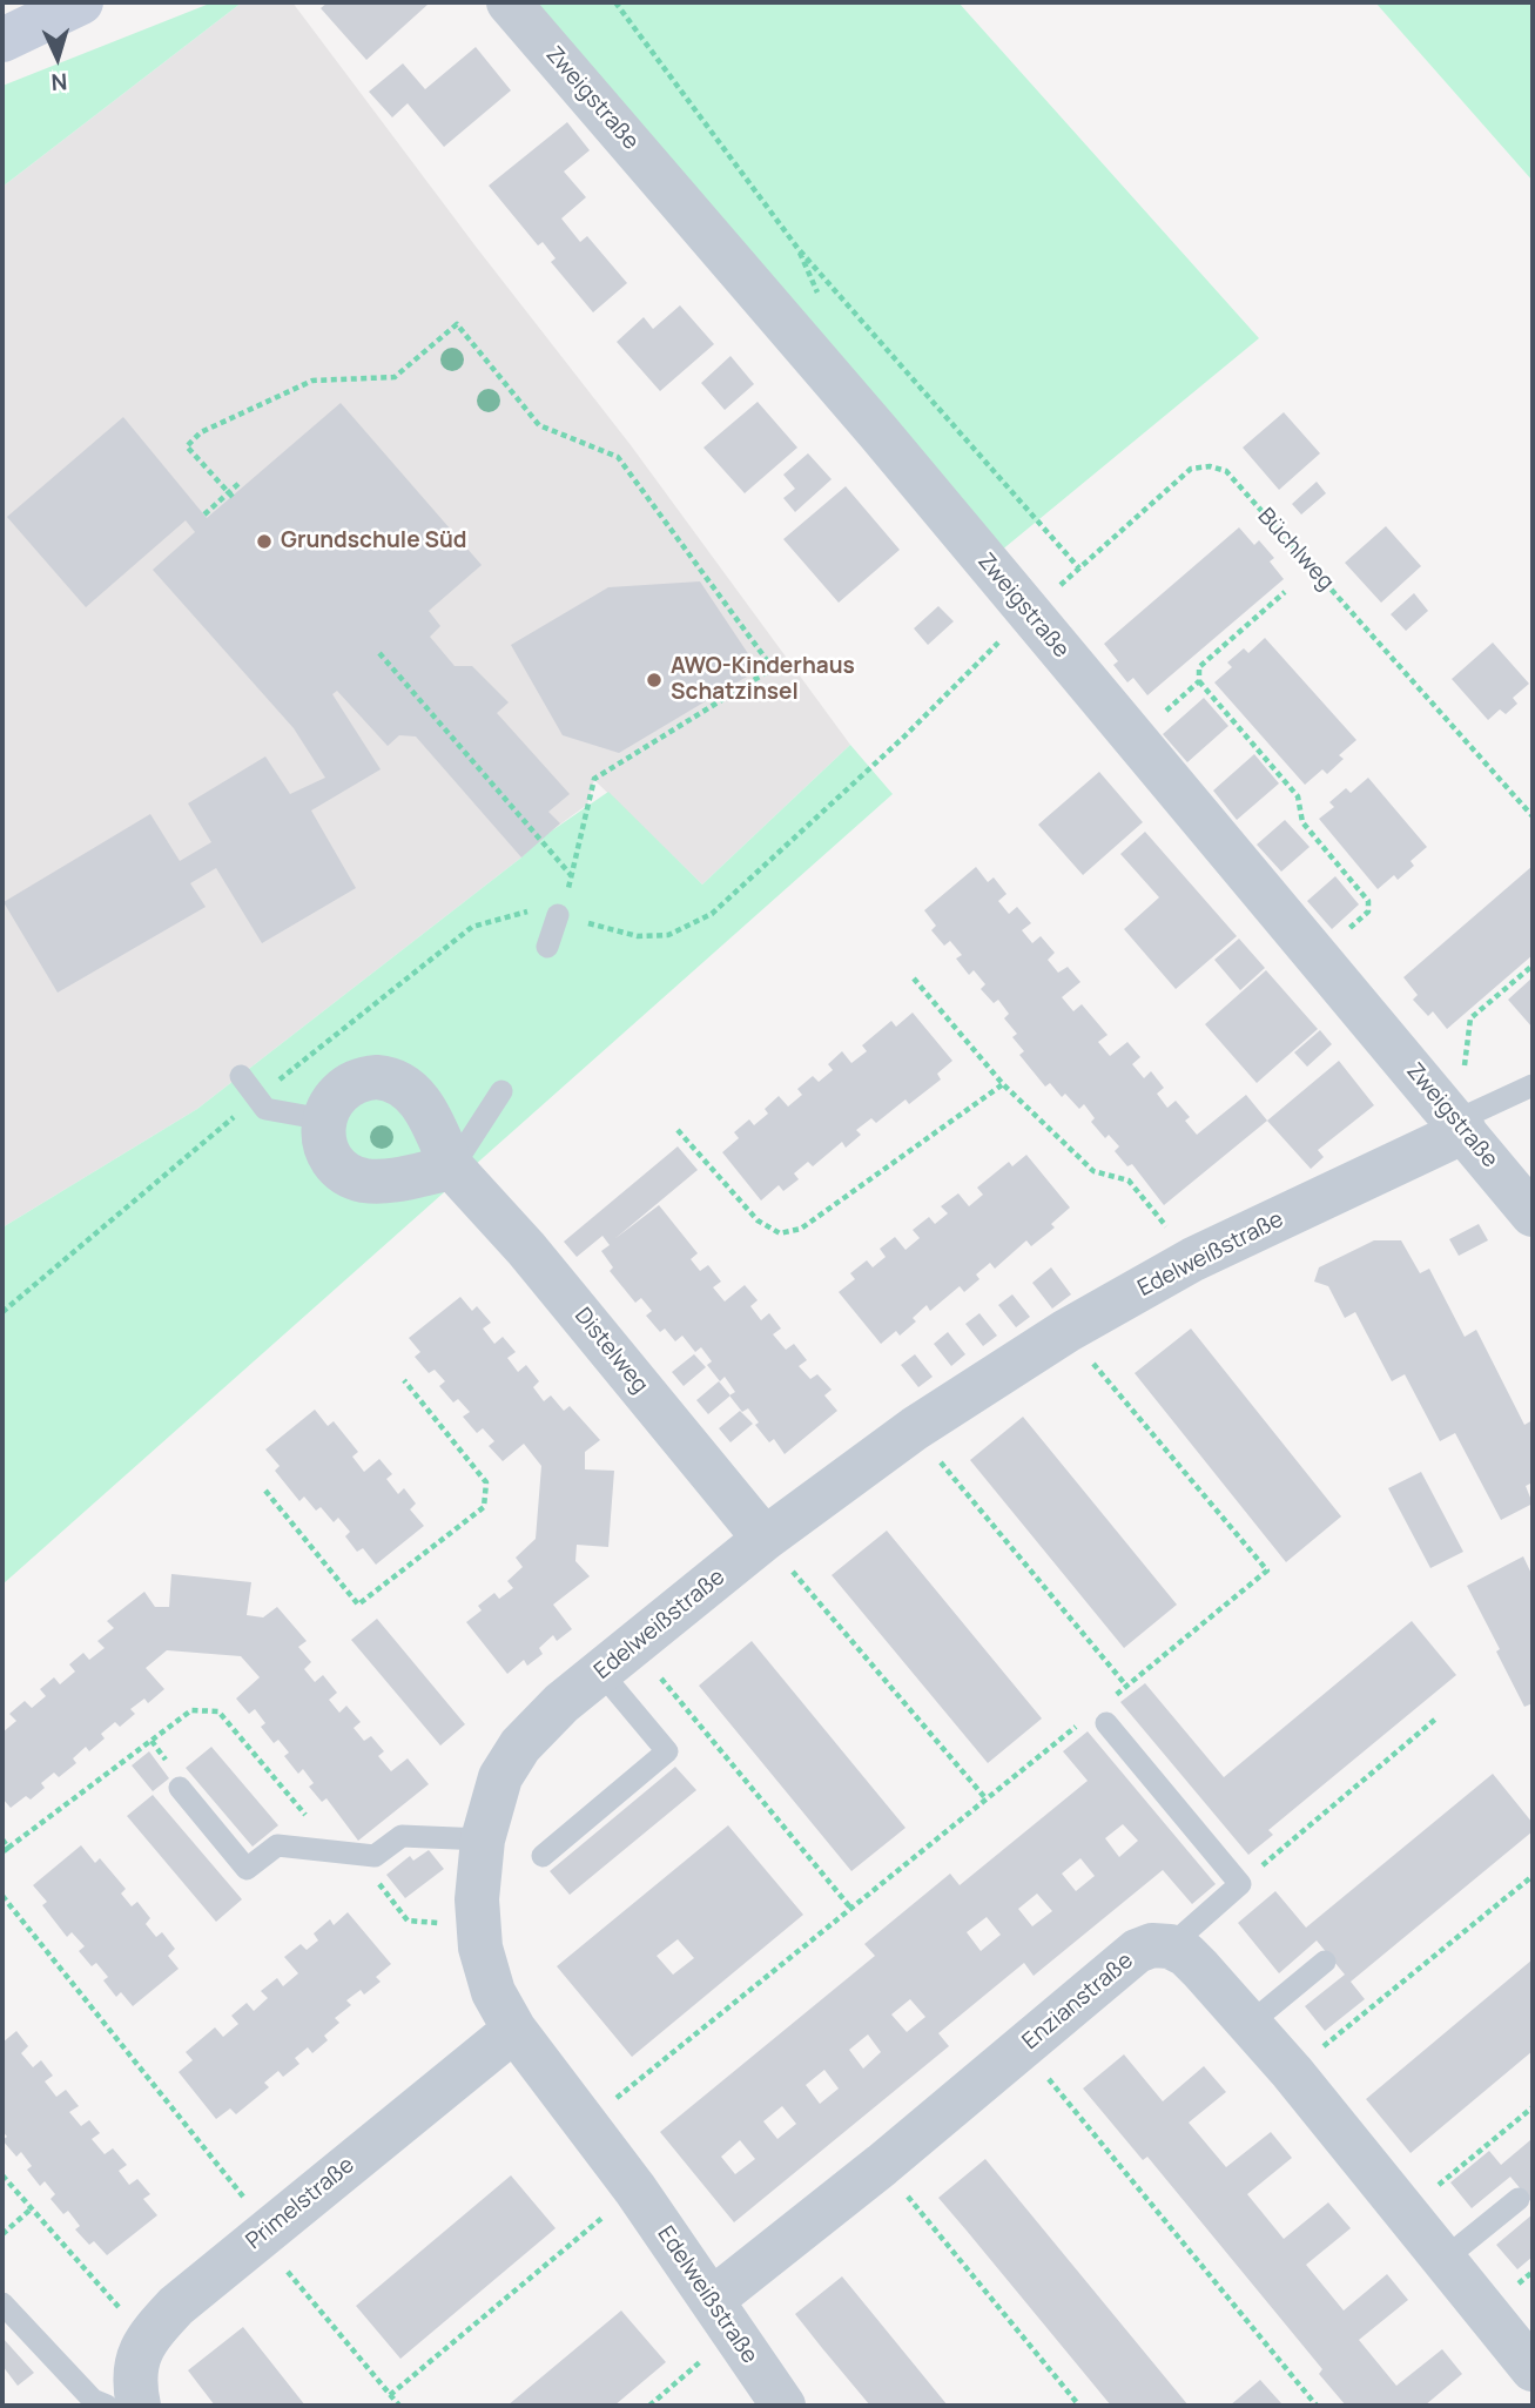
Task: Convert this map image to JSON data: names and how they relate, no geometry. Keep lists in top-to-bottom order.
{
  "streets": {
    "street": [
      "Zweigstraße",
      "Edelweißstraße",
      "Distelweg",
      "Enzianstraße",
      "Primelstraße"
    ],
    "path": ["Büchlweg"]
  },
  "crossings": [
    ["Zweigstraße", "Büchlweg"],
    ["Zweigstraße", "Edelweißstraße"],
    ["Edelweißstraße", "Distelweg"],
    ["Edelweißstraße", "Enzianstraße"],
    ["Edelweißstraße", "Primelstraße"]
  ],
  "places": ["Grundschule Süd", "AWO-Kinderhaus Schatzinsel"],
  "north": "bottom"
}
